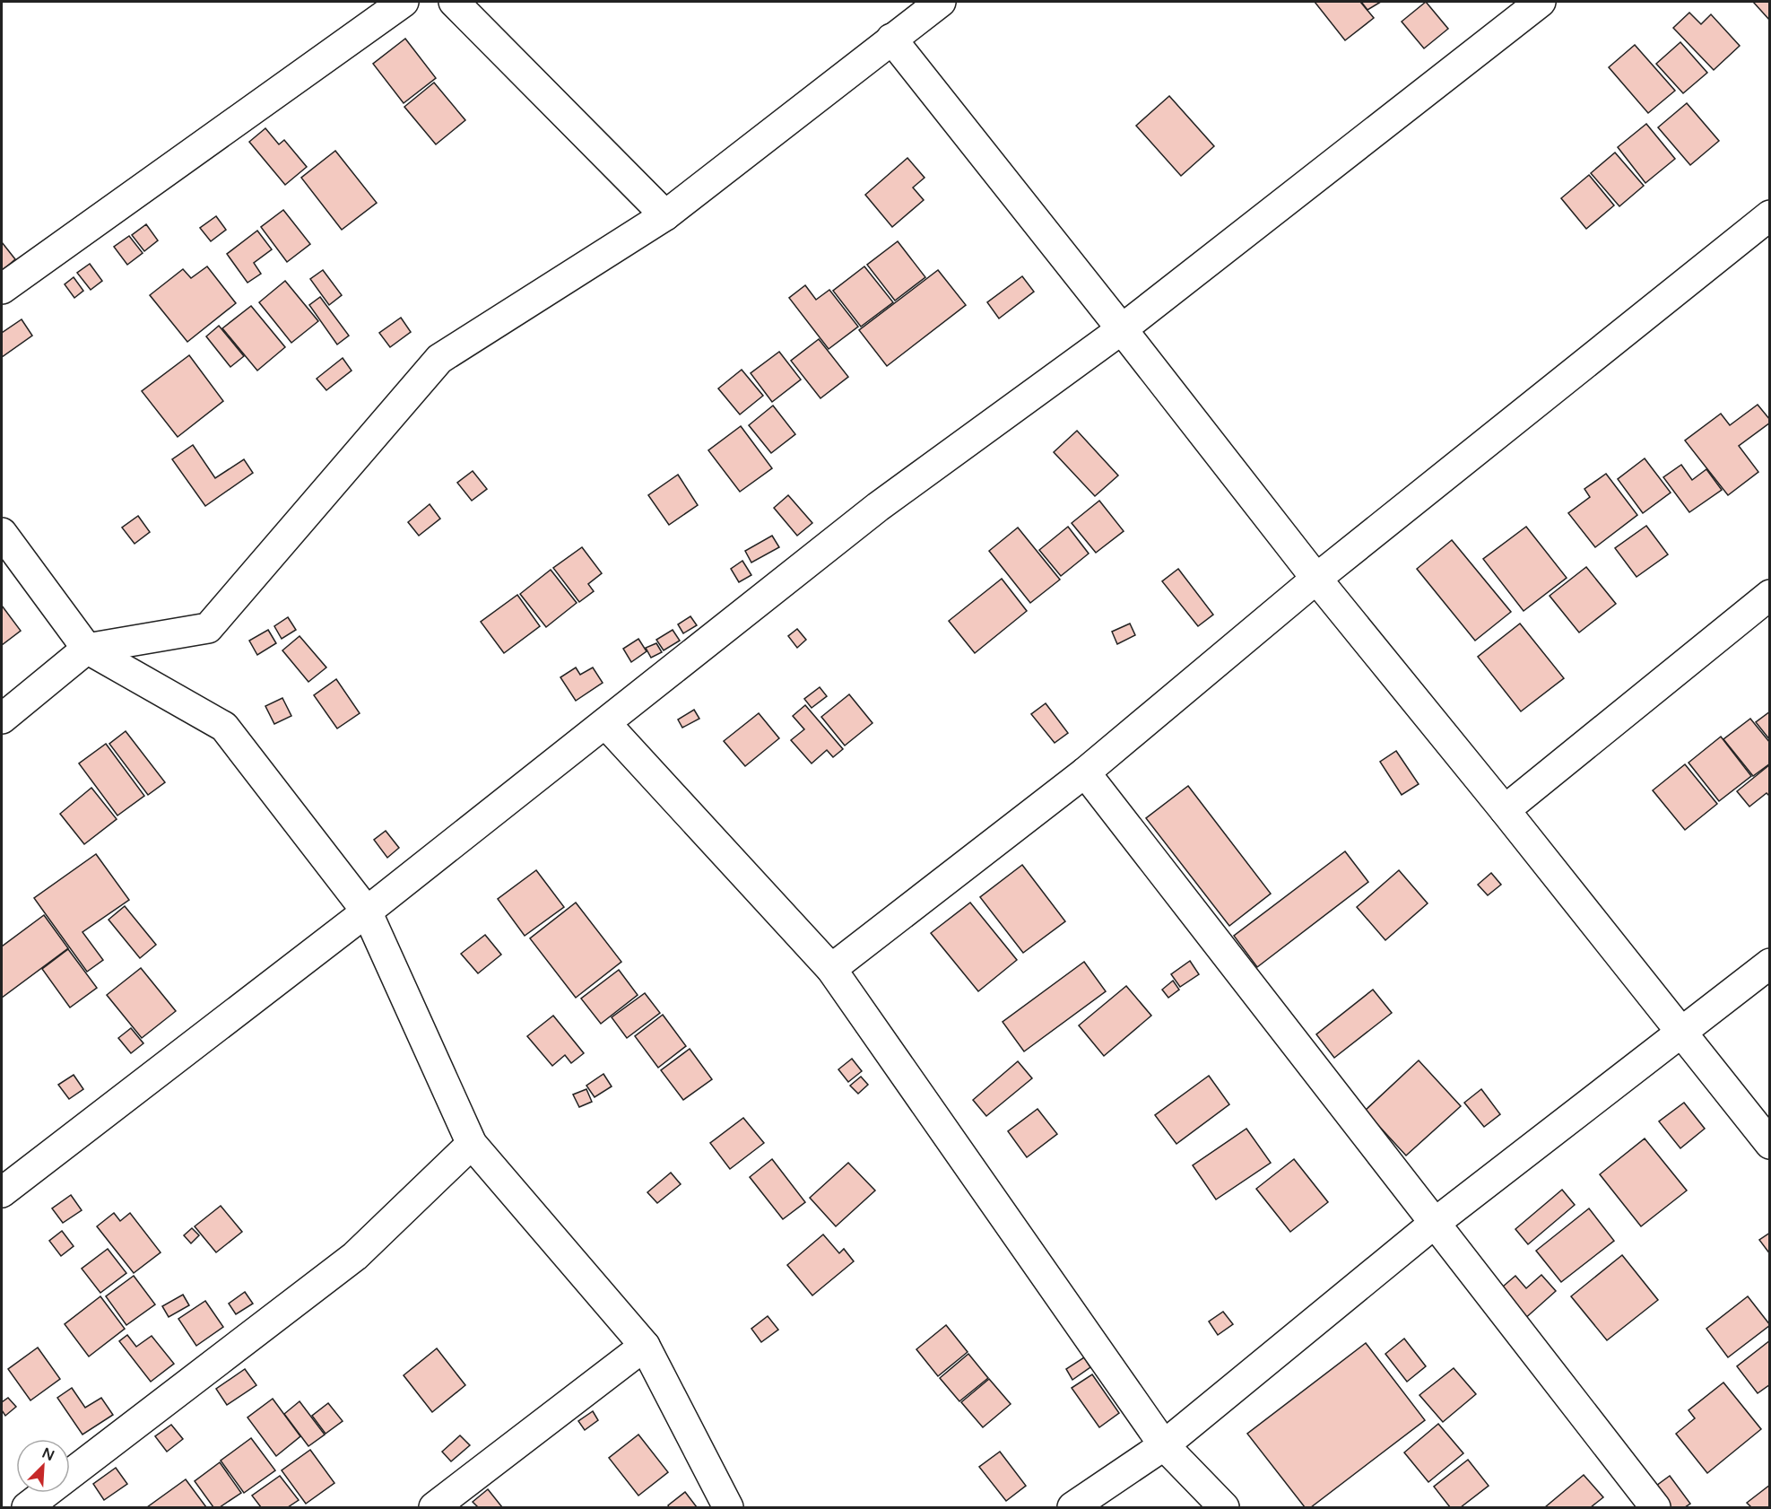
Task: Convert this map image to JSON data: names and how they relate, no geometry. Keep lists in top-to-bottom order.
{
  "north": "top right"
}
